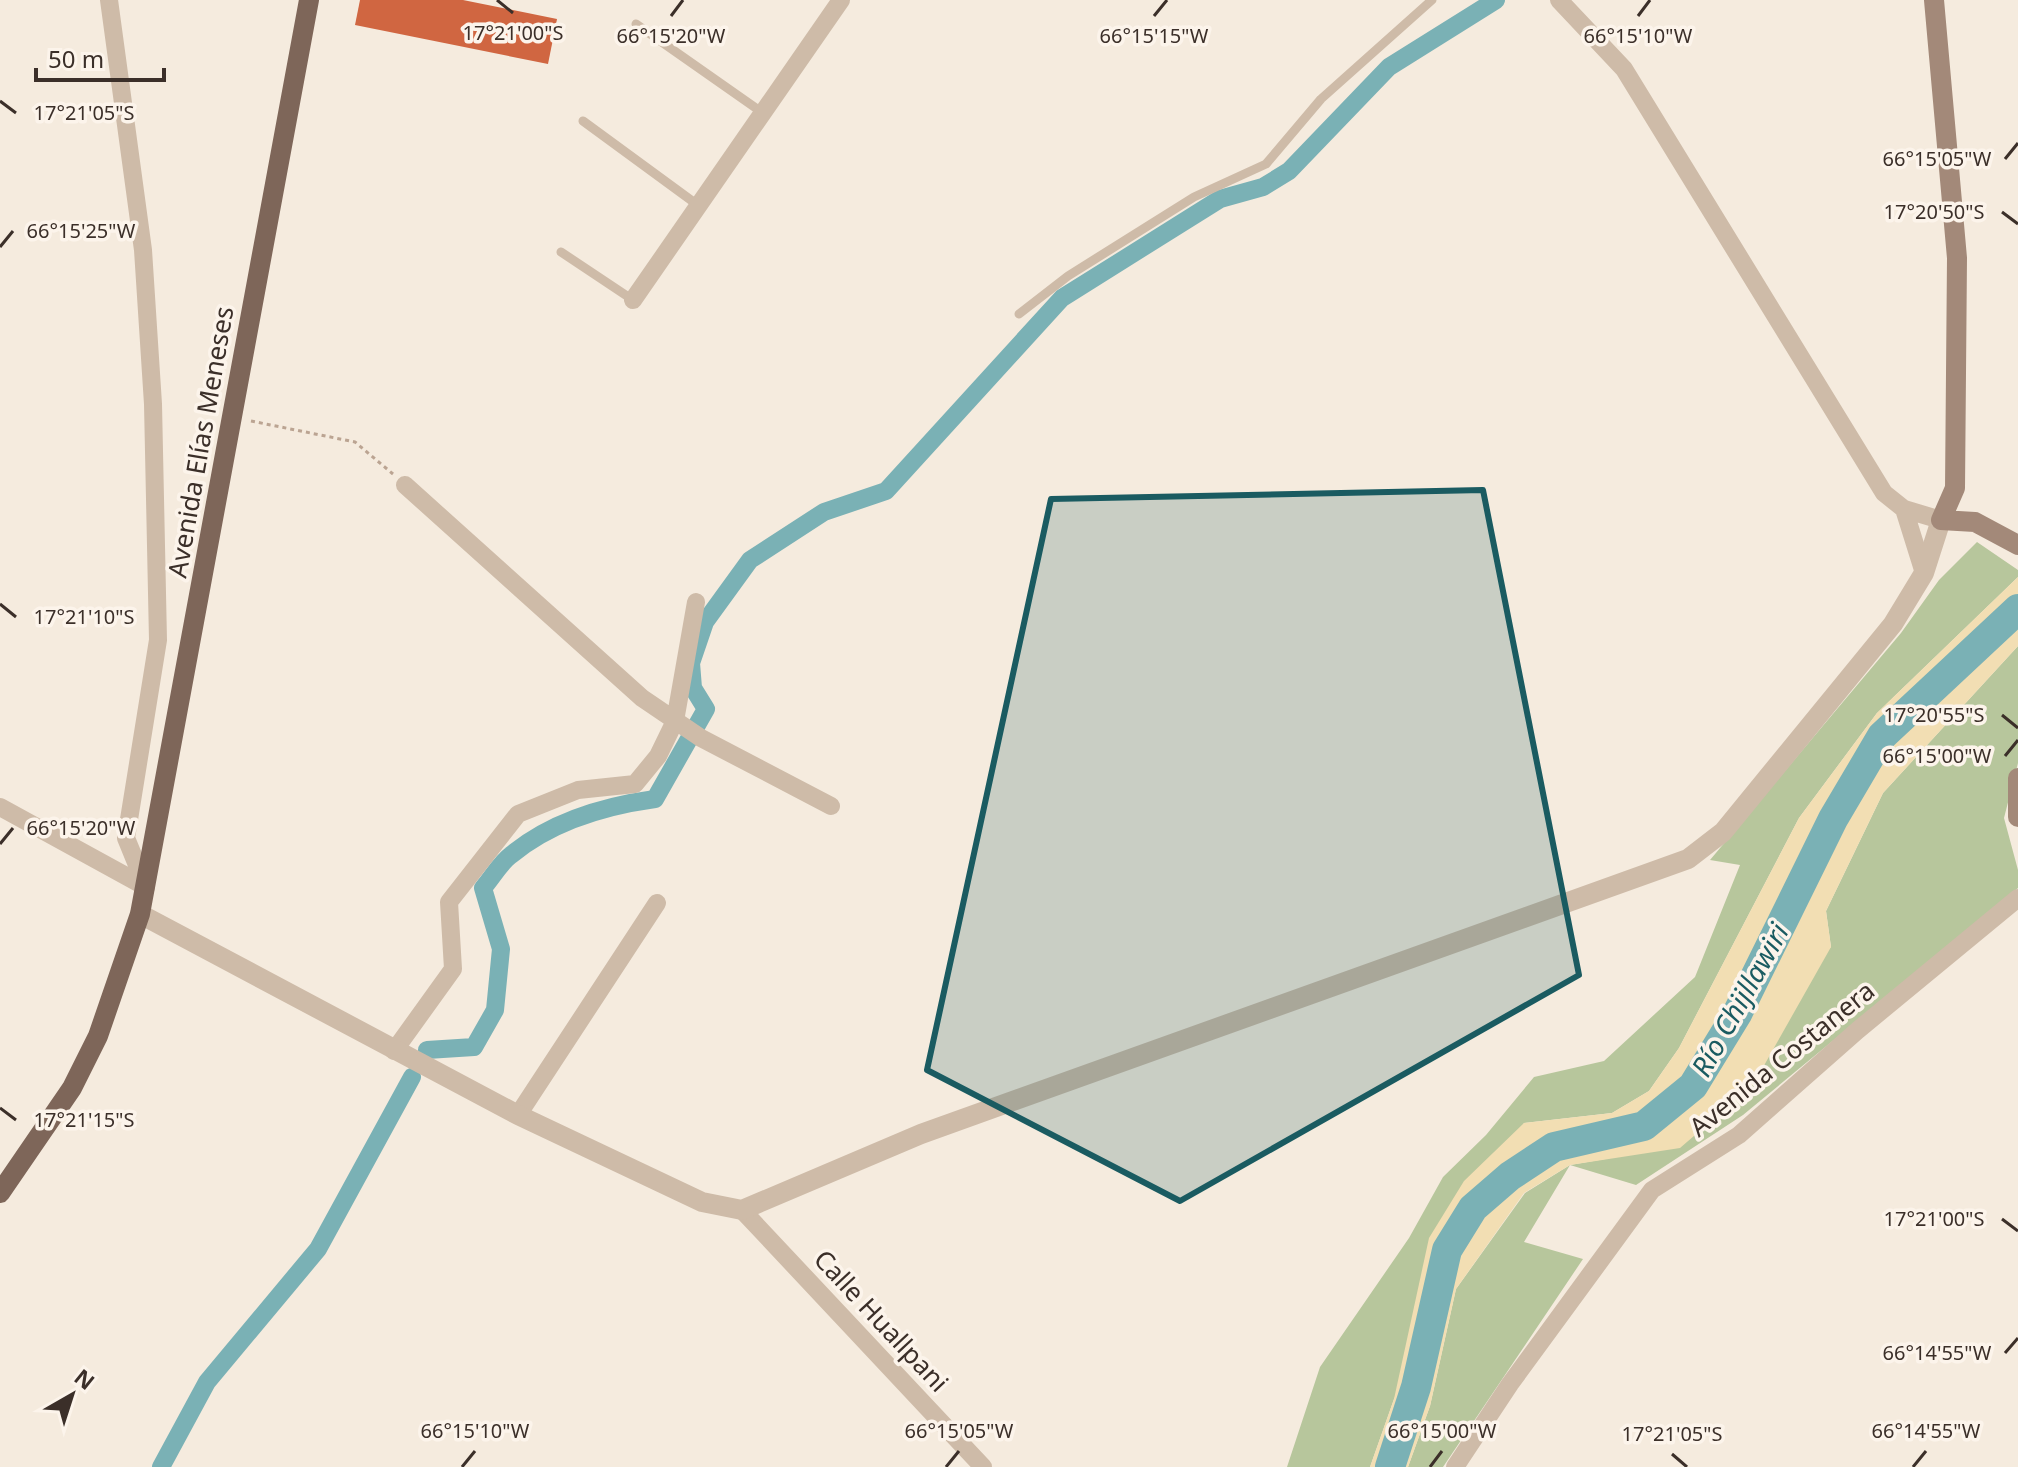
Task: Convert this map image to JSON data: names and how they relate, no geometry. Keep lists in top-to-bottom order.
{
  "streets": {
    "main road": ["Avenida Elías Meneses"],
    "street": ["Avenida Costanera", "Calle Huallpani"]
  },
  "water": ["Río Chijllawiri"],
  "scale_bar": "50 m",
  "north": "top right",
  "coordinates": [
    "17°21'00\"S",
    "66°15'20\"W",
    "66°15'15\"W",
    "66°15'10\"W",
    "17°21'05\"S",
    "66°15'05\"W",
    "17°20'50\"S",
    "66°15'25\"W",
    "17°21'10\"S",
    "17°20'55\"S",
    "66°15'00\"W",
    "17°21'15\"S",
    "66°14'55\"W"
  ]
}
